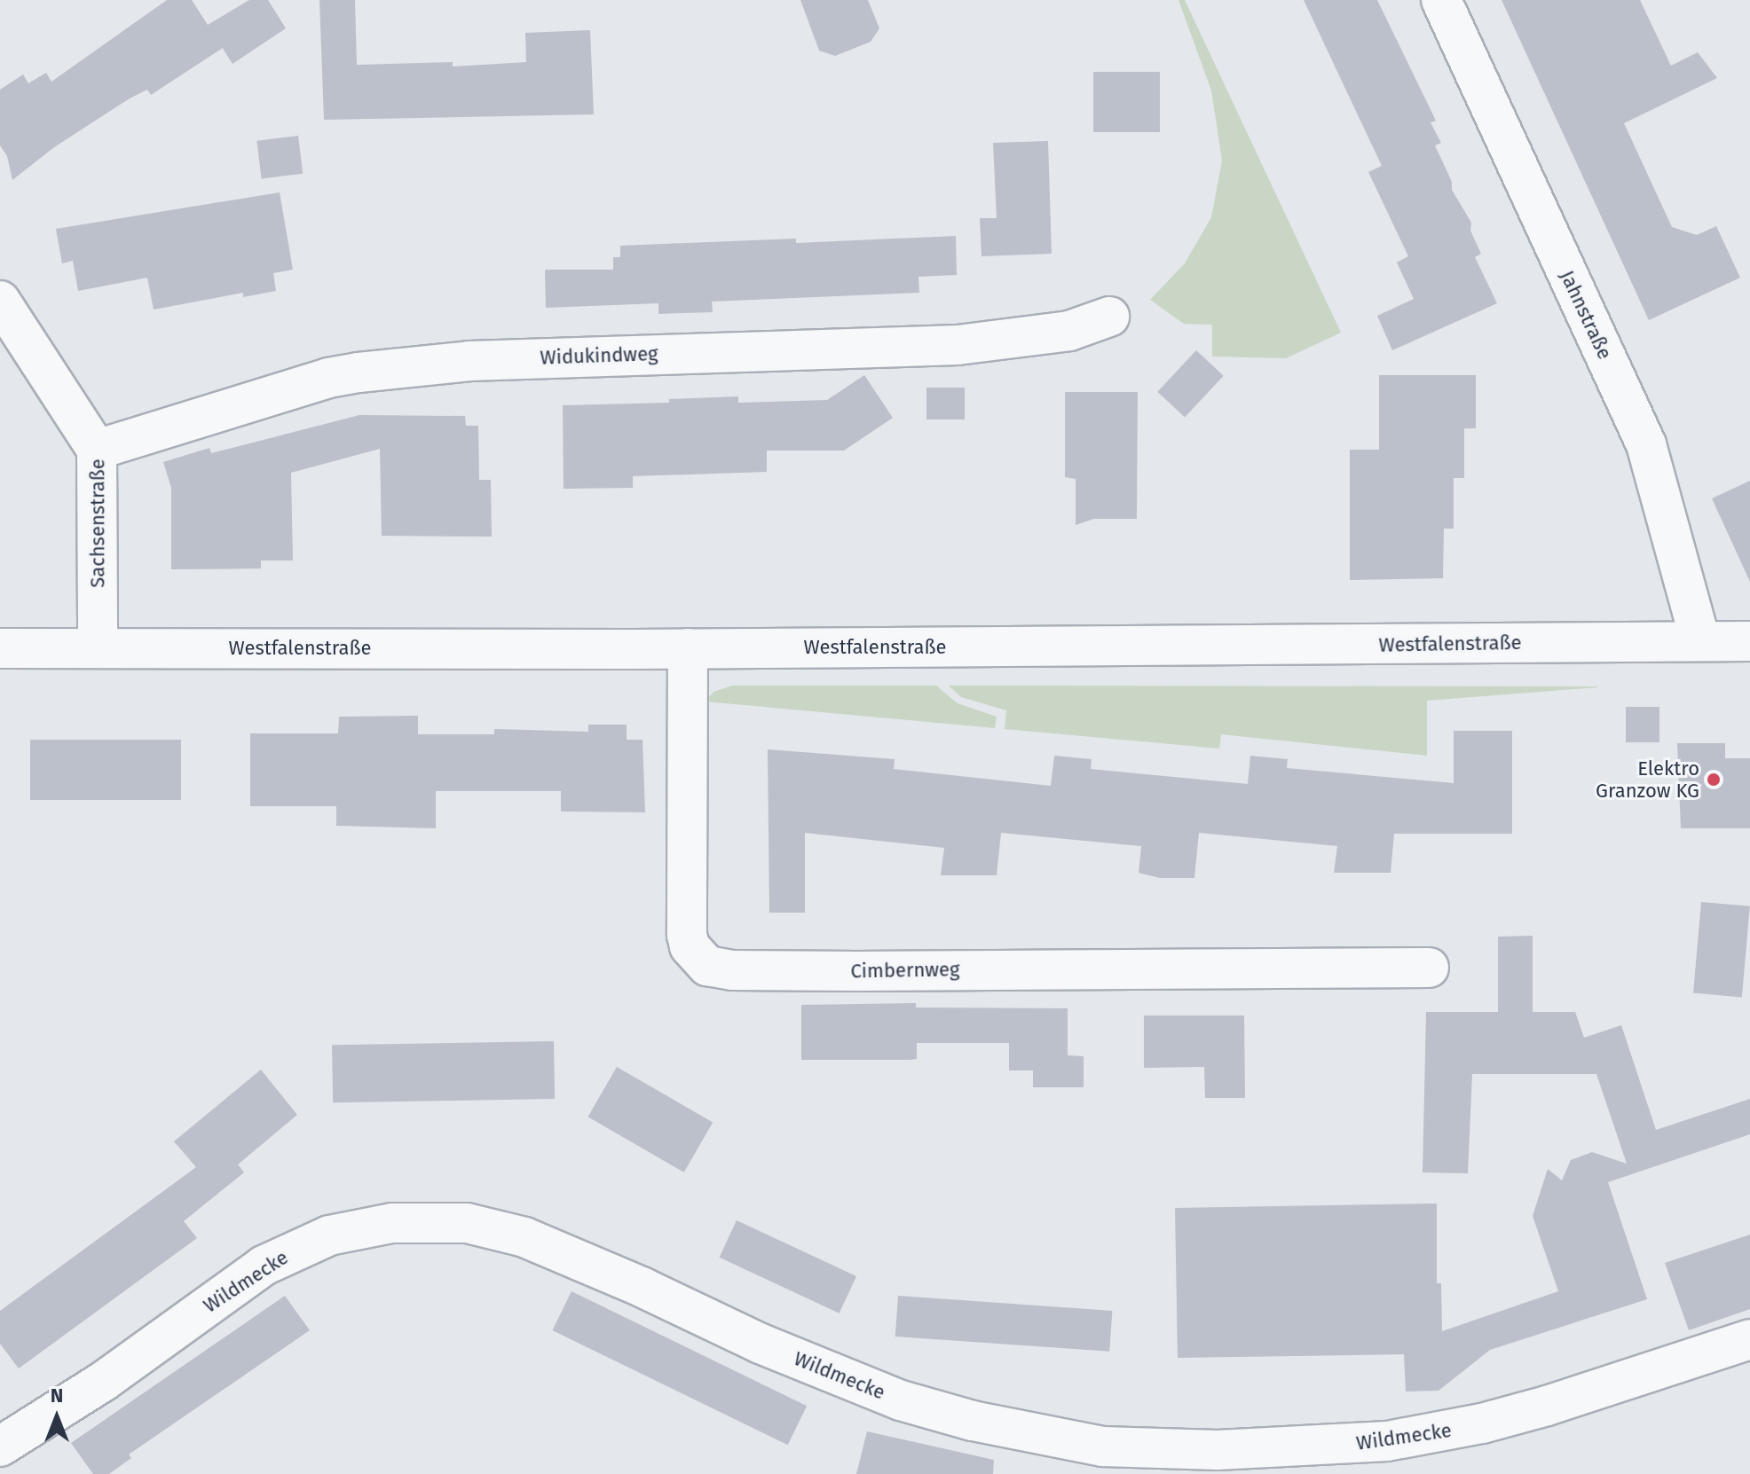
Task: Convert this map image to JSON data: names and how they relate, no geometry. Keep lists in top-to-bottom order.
{
  "streets": {
    "street": [
      "Jahnstraße",
      "Widukindweg",
      "Sachsenstraße",
      "Westfalenstraße",
      "Cimbernweg",
      "Wildmecke"
    ]
  },
  "crossings": [
    ["Jahnstraße", "Westfalenstraße"],
    ["Widukindweg", "Sachsenstraße"],
    ["Sachsenstraße", "Westfalenstraße"],
    ["Westfalenstraße", "Cimbernweg"]
  ],
  "places": ["Elektro Granzow KG"],
  "north": "top"
}
